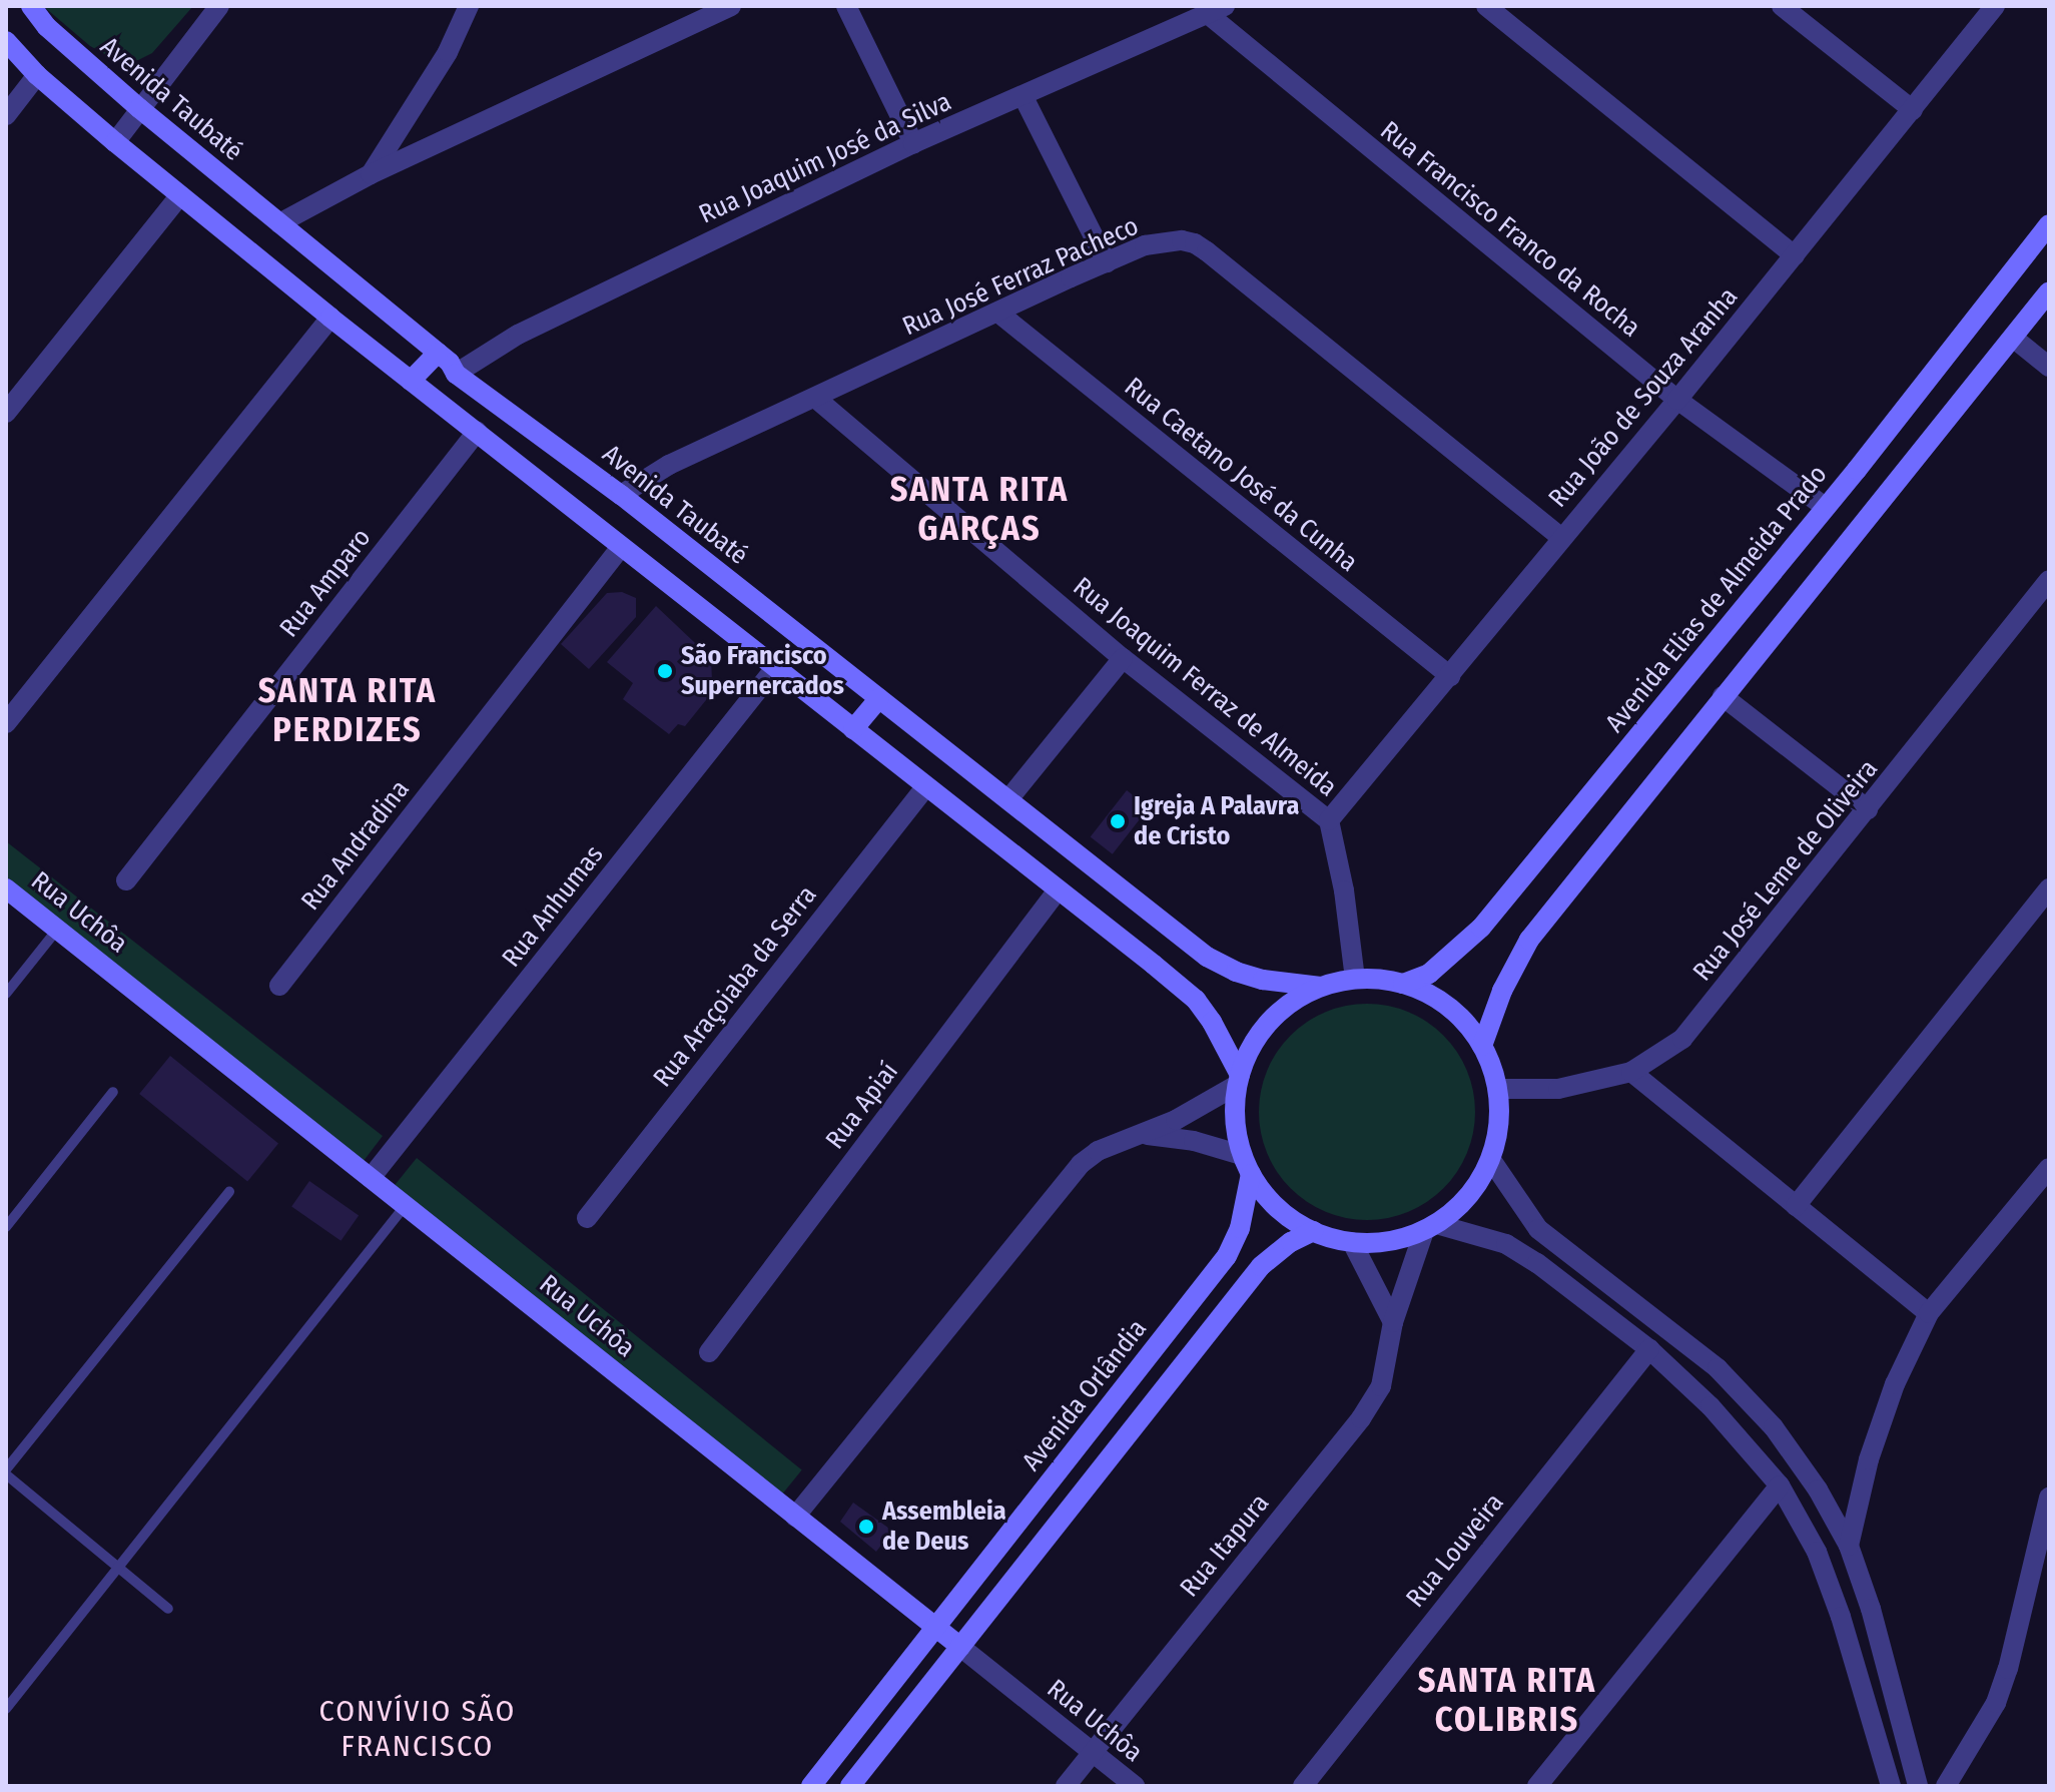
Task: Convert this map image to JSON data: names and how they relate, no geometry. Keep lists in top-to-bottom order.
{
  "streets": {
    "street": [
      "Avenida Taubaté",
      "Rua Joaquim José da Silva",
      "Rua Francisco Franco da Rocha",
      "Rua José Ferraz Pacheco",
      "Rua João de Souza Aranha",
      "Rua Caetano José da Cunha",
      "Rua Amparo",
      "Avenida Elias de Almeida Prado",
      "Rua Joaquim Ferraz de Almeida",
      "Rua Andradina",
      "Rua José Leme de Oliveira",
      "Rua Anhumas",
      "Rua Uchôa",
      "Rua Araçoiaba da Serra",
      "Rua Apiaí",
      "Avenida Orlândia",
      "Rua Itapura",
      "Rua Louveira"
    ]
  },
  "crossings": [
    ["Avenida Taubaté", "Rua Joaquim José da Silva"],
    ["Avenida Taubaté", "Rua José Ferraz Pacheco"],
    ["Avenida Taubaté", "Avenida Elias de Almeida Prado"],
    ["Avenida Taubaté", "Rua Joaquim Ferraz de Almeida"],
    ["Avenida Taubaté", "Rua José Leme de Oliveira"],
    ["Avenida Taubaté", "Avenida Orlândia"],
    ["Avenida Taubaté", "Rua Itapura"],
    ["Rua Joaquim José da Silva", "Rua Francisco Franco da Rocha"],
    ["Rua Francisco Franco da Rocha", "Rua João de Souza Aranha"],
    ["Rua Francisco Franco da Rocha", "Avenida Elias de Almeida Prado"],
    ["Rua José Ferraz Pacheco", "Rua João de Souza Aranha"],
    ["Rua José Ferraz Pacheco", "Rua Caetano José da Cunha"],
    ["Rua José Ferraz Pacheco", "Rua Joaquim Ferraz de Almeida"],
    ["Rua João de Souza Aranha", "Rua Caetano José da Cunha"],
    ["Rua João de Souza Aranha", "Rua Joaquim Ferraz de Almeida"],
    ["Avenida Elias de Almeida Prado", "Rua Joaquim Ferraz de Almeida"],
    ["Avenida Elias de Almeida Prado", "Rua José Leme de Oliveira"],
    ["Avenida Elias de Almeida Prado", "Avenida Orlândia"],
    ["Avenida Elias de Almeida Prado", "Rua Itapura"],
    ["Rua Joaquim Ferraz de Almeida", "Rua José Leme de Oliveira"],
    ["Rua Joaquim Ferraz de Almeida", "Avenida Orlândia"],
    ["Rua Joaquim Ferraz de Almeida", "Rua Itapura"],
    ["Rua José Leme de Oliveira", "Avenida Orlândia"],
    ["Rua José Leme de Oliveira", "Rua Itapura"],
    ["Rua Anhumas", "Rua Uchôa"],
    ["Rua Uchôa", "Avenida Orlândia"],
    ["Rua Uchôa", "Rua Itapura"],
    ["Avenida Orlândia", "Rua Itapura"]
  ],
  "districts": [
    "SANTA RITA GARÇAS",
    "SANTA RITA PERDIZES",
    "SANTA RITA COLIBRIS",
    "CONVÍVIO SÃO FRANCISCO"
  ],
  "places": ["São Francisco Supernercados", "Igreja A Palavra de Cristo", "Assembleia de Deus"]
}
